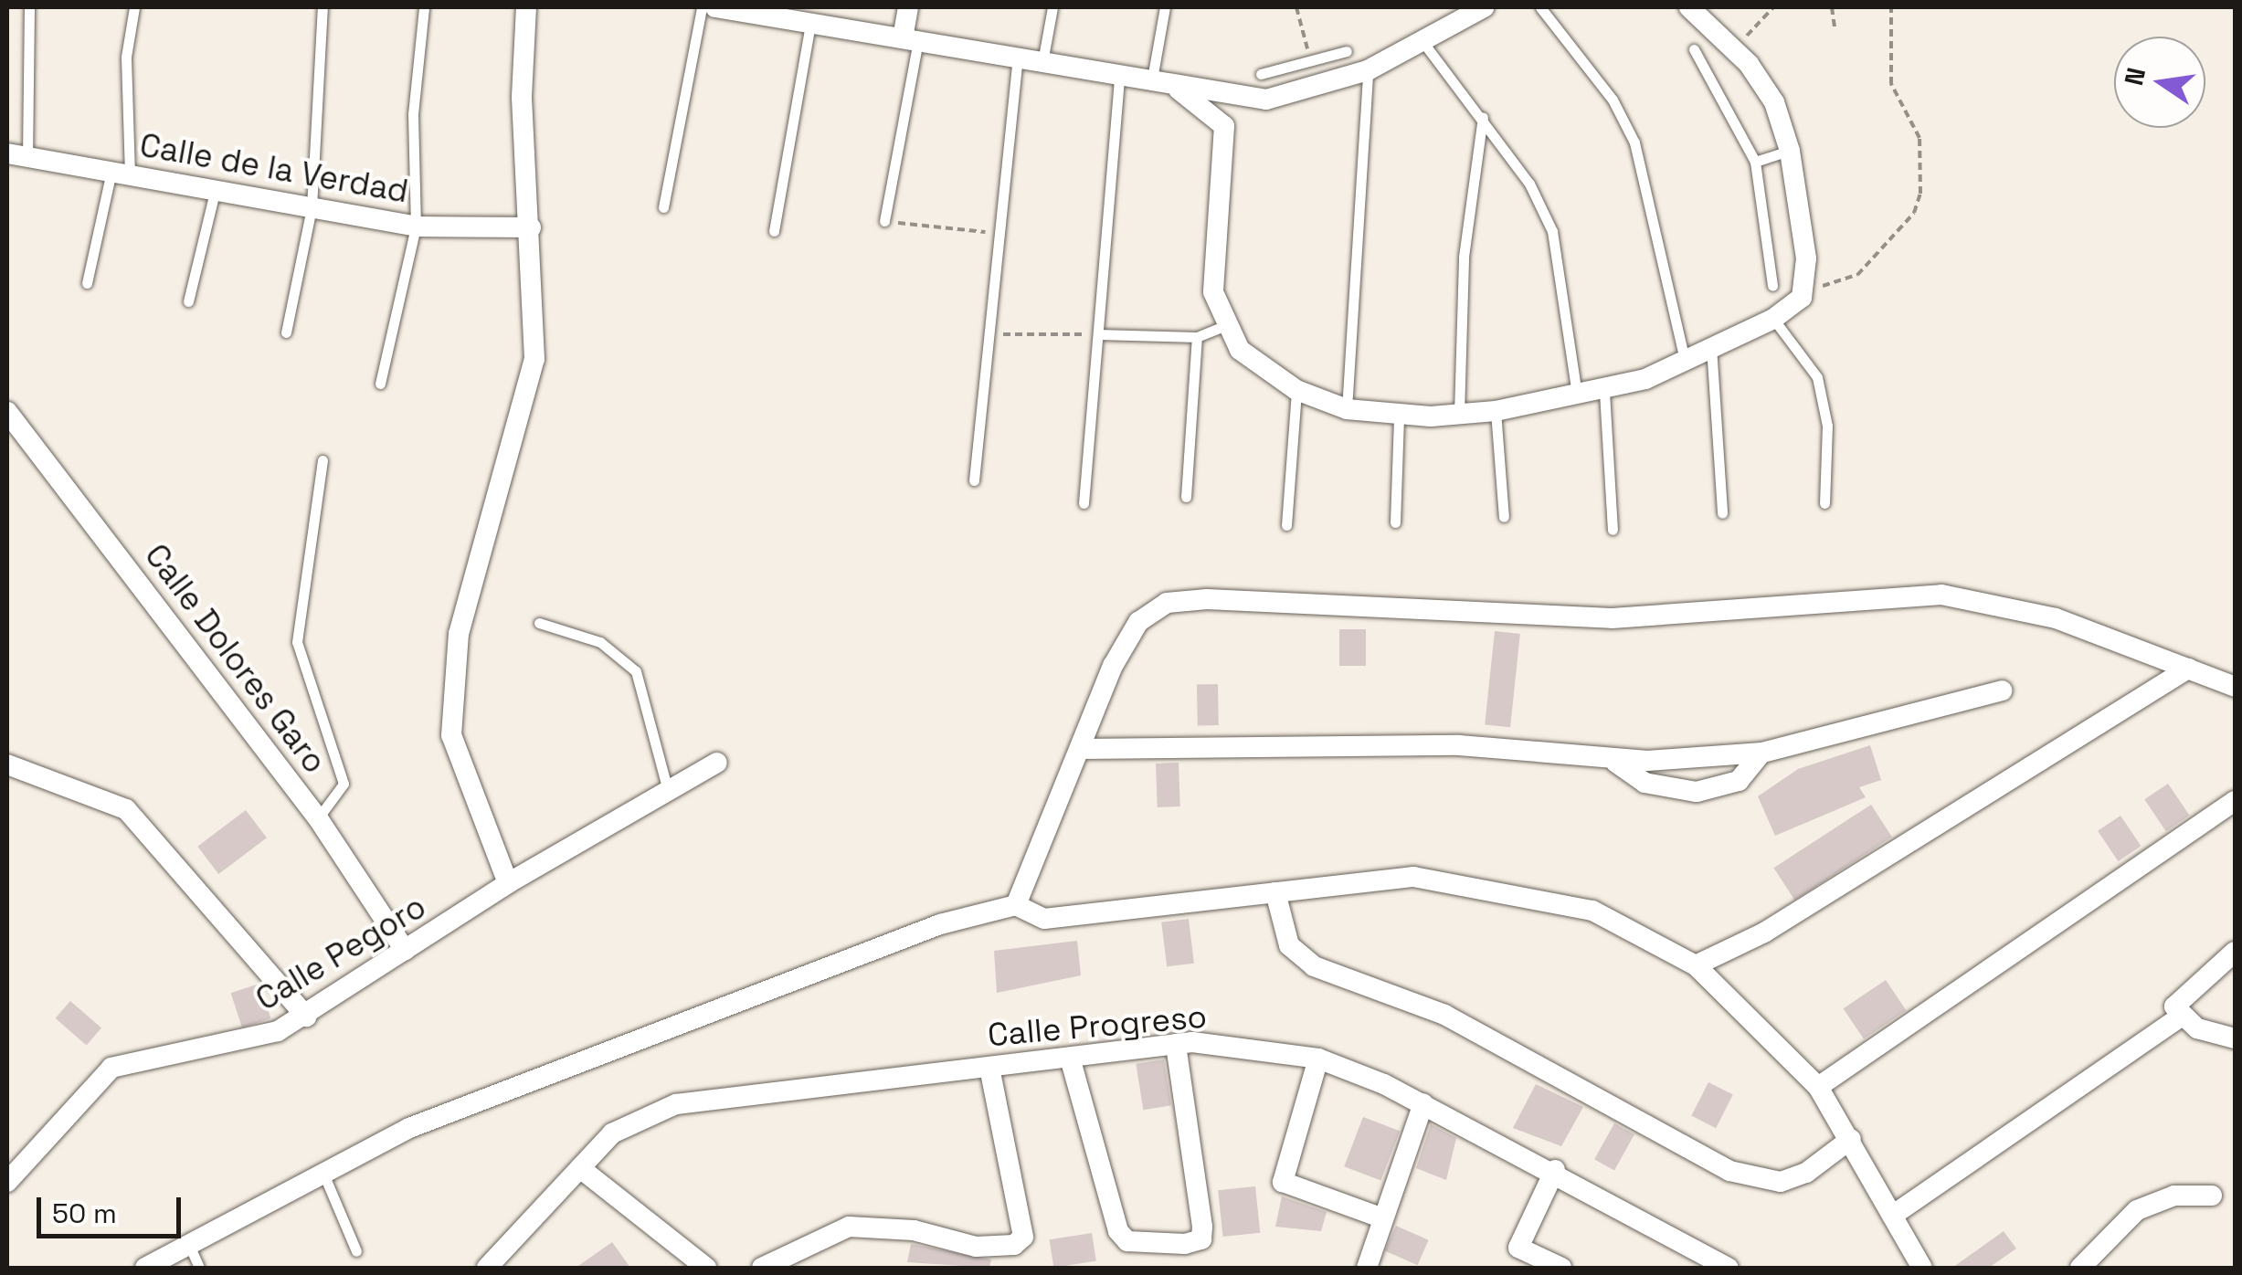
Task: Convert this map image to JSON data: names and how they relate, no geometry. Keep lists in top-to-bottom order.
{
  "streets": {
    "street": [
      "Calle de la Verdad",
      "Calle Dolores Garo",
      "Calle Pegoro",
      "Calle Progreso"
    ]
  },
  "crossings": [
    ["Calle Dolores Garo", "Calle Pegoro"]
  ],
  "scale_bar": "50 m",
  "north": "left"
}
